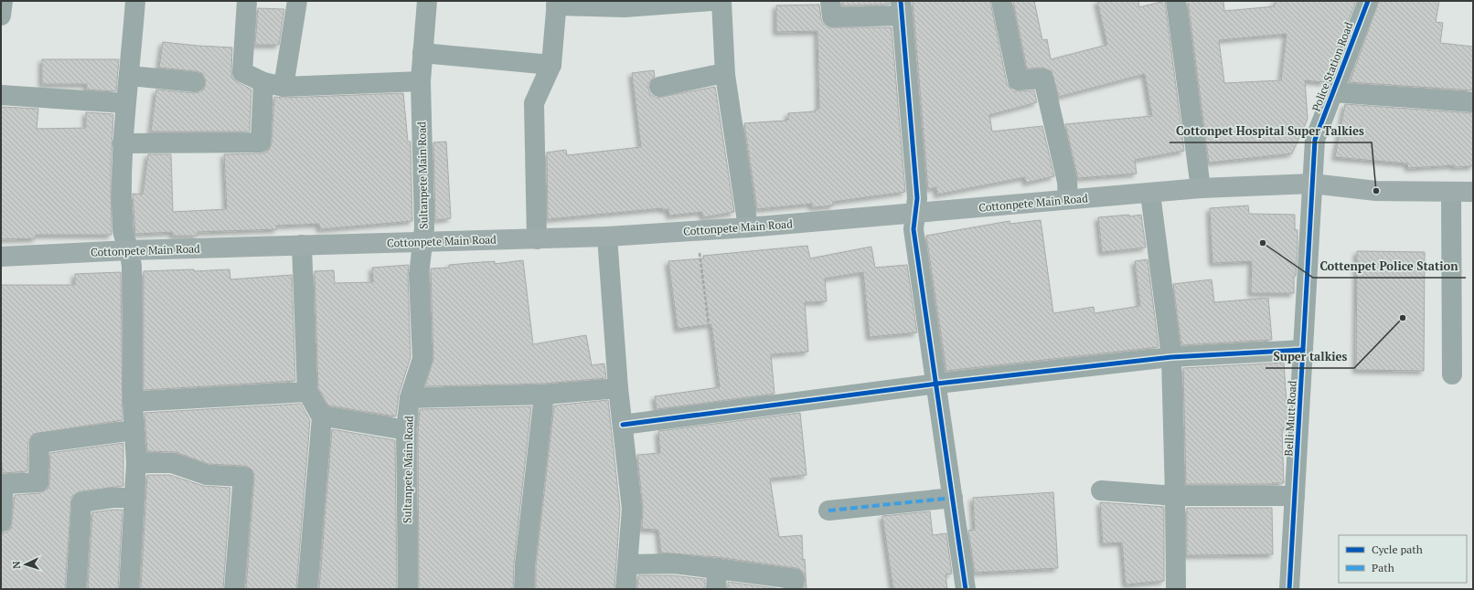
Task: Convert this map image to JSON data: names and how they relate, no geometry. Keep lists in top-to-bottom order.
{
  "streets": {
    "main road": ["Cottonpete Main Road"],
    "street": ["Police Station Road", "Sultanpete Main Road", "Belli Mutt Road"]
  },
  "crossings": [
    ["Police Station Road", "Cottonpete Main Road"],
    ["Police Station Road", "Belli Mutt Road"],
    ["Sultanpete Main Road", "Cottonpete Main Road"],
    ["Cottonpete Main Road", "Belli Mutt Road"]
  ],
  "places": ["Cottonpet Hospital Super Talkies", "Cottenpet Police Station", "Super talkies"],
  "legend": ["Cycle path", "Path"],
  "north": "left"
}
